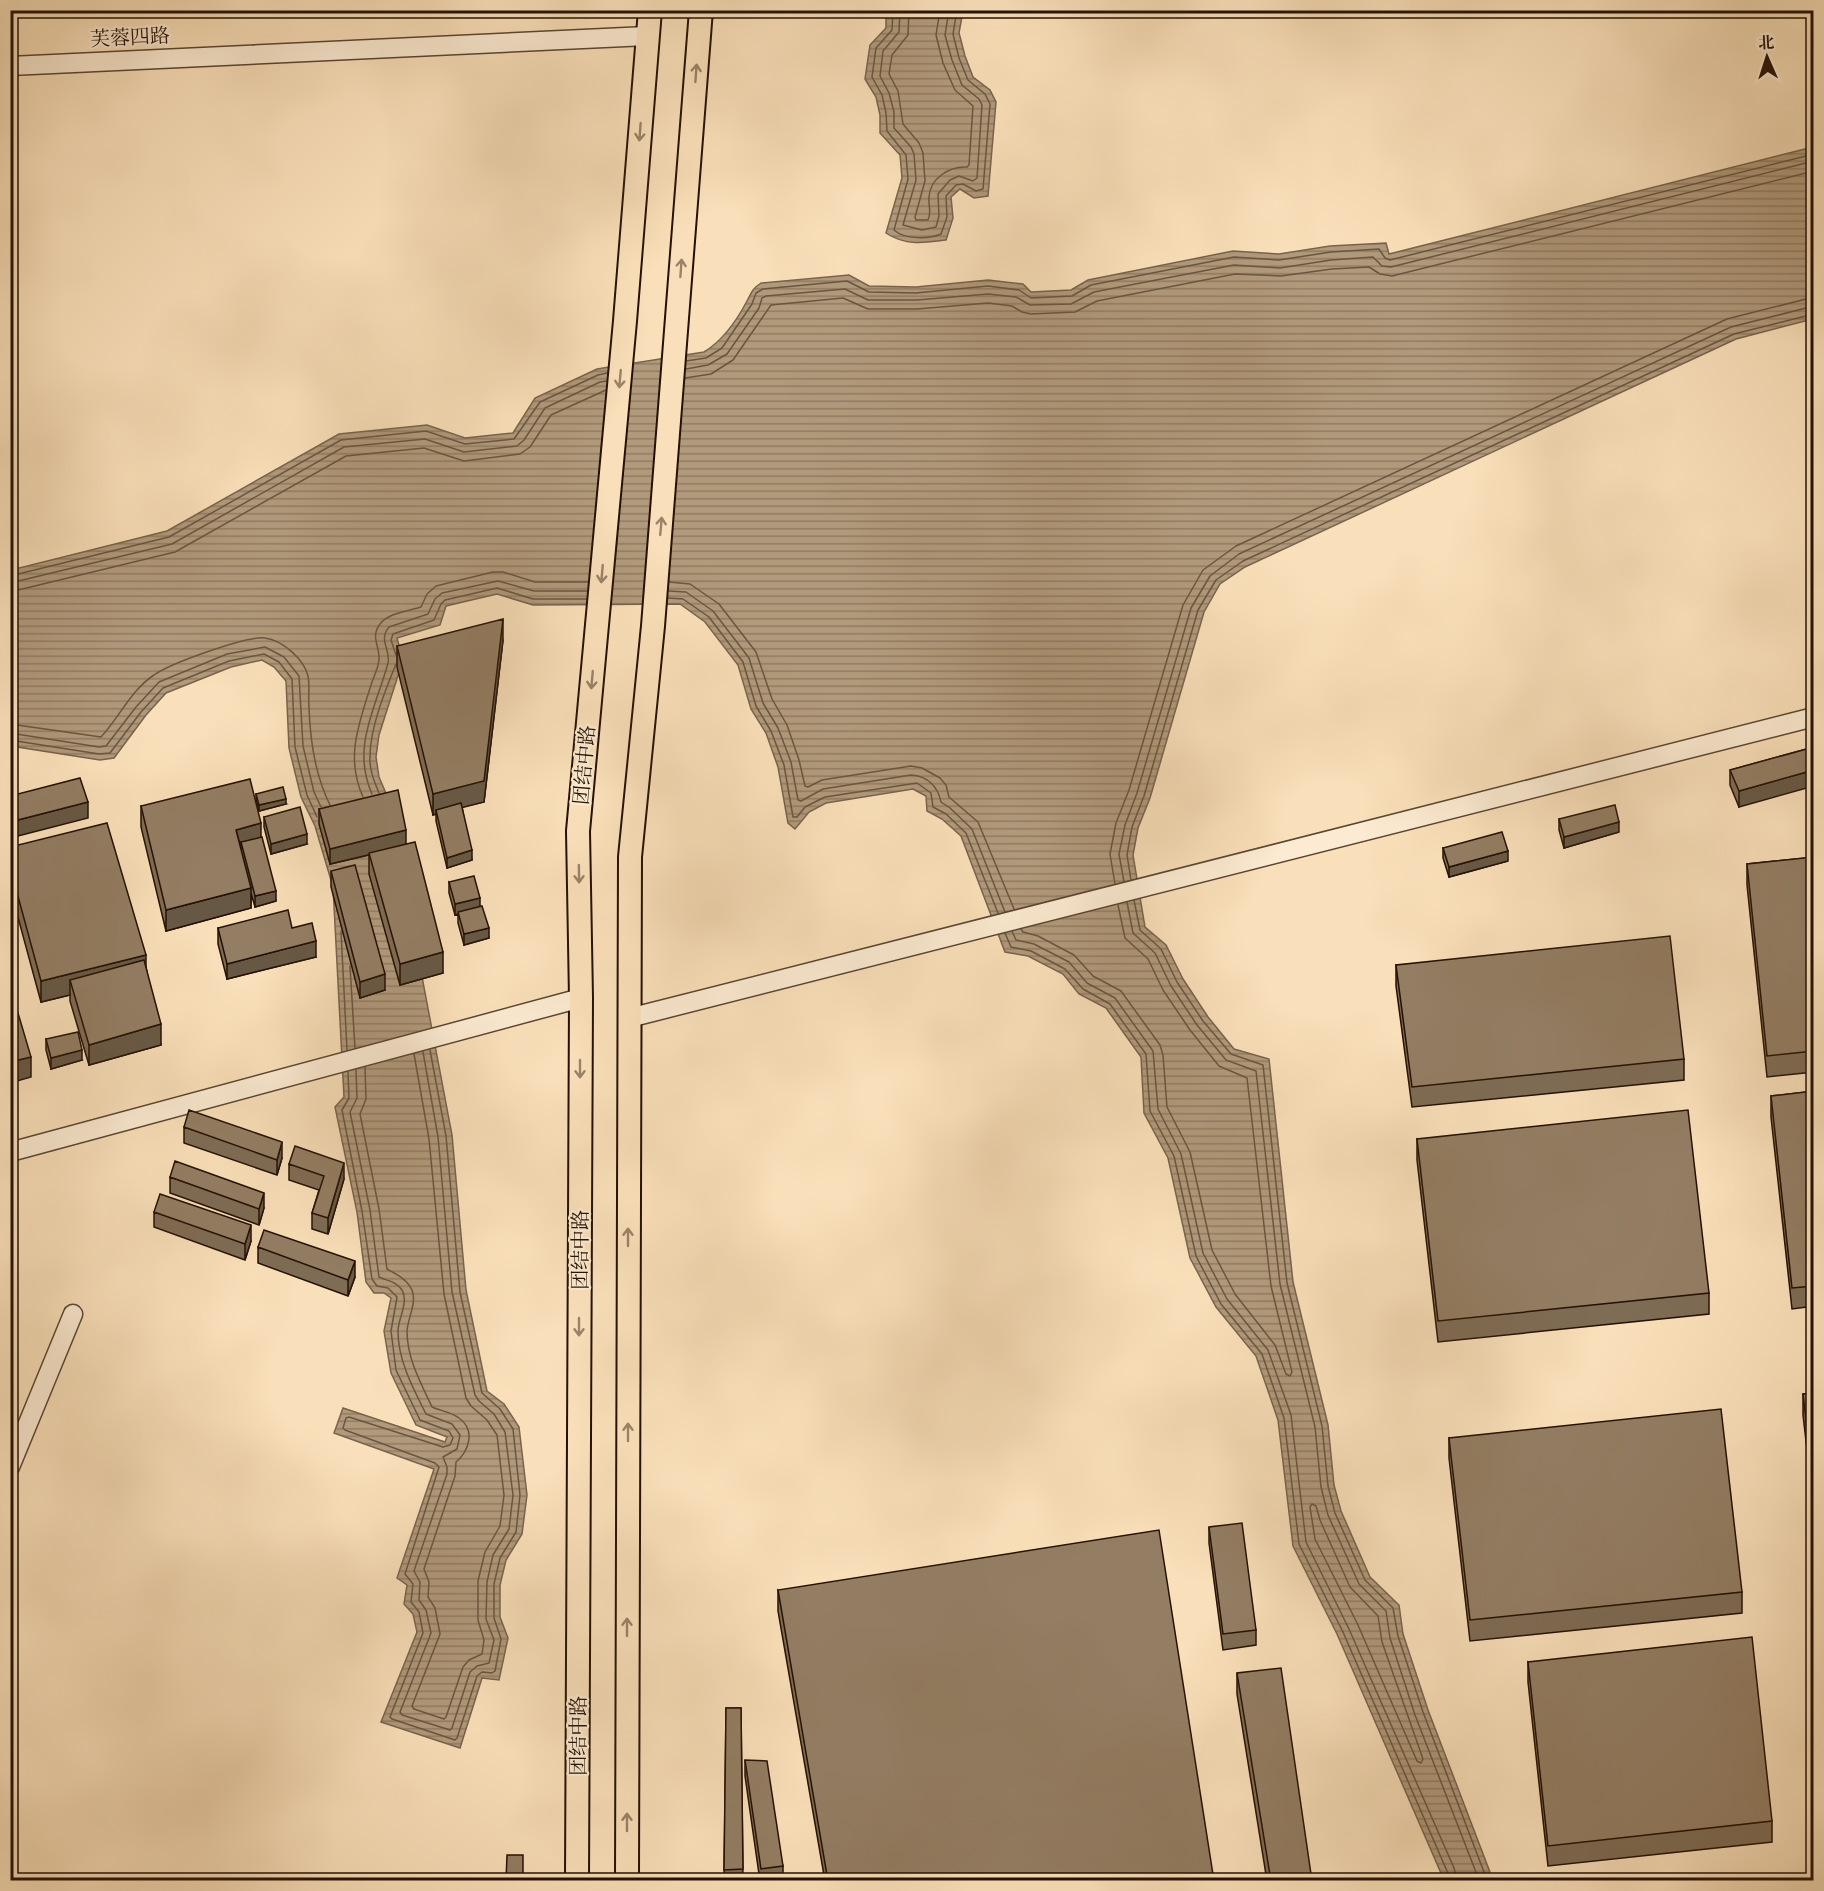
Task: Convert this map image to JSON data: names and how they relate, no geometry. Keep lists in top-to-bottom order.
{
  "streets": {
    "main road": ["团结中路"],
    "street": ["芙蓉四路"]
  },
  "crossings": [
    ["芙蓉四路", "团结中路"]
  ],
  "north": "top"
}
